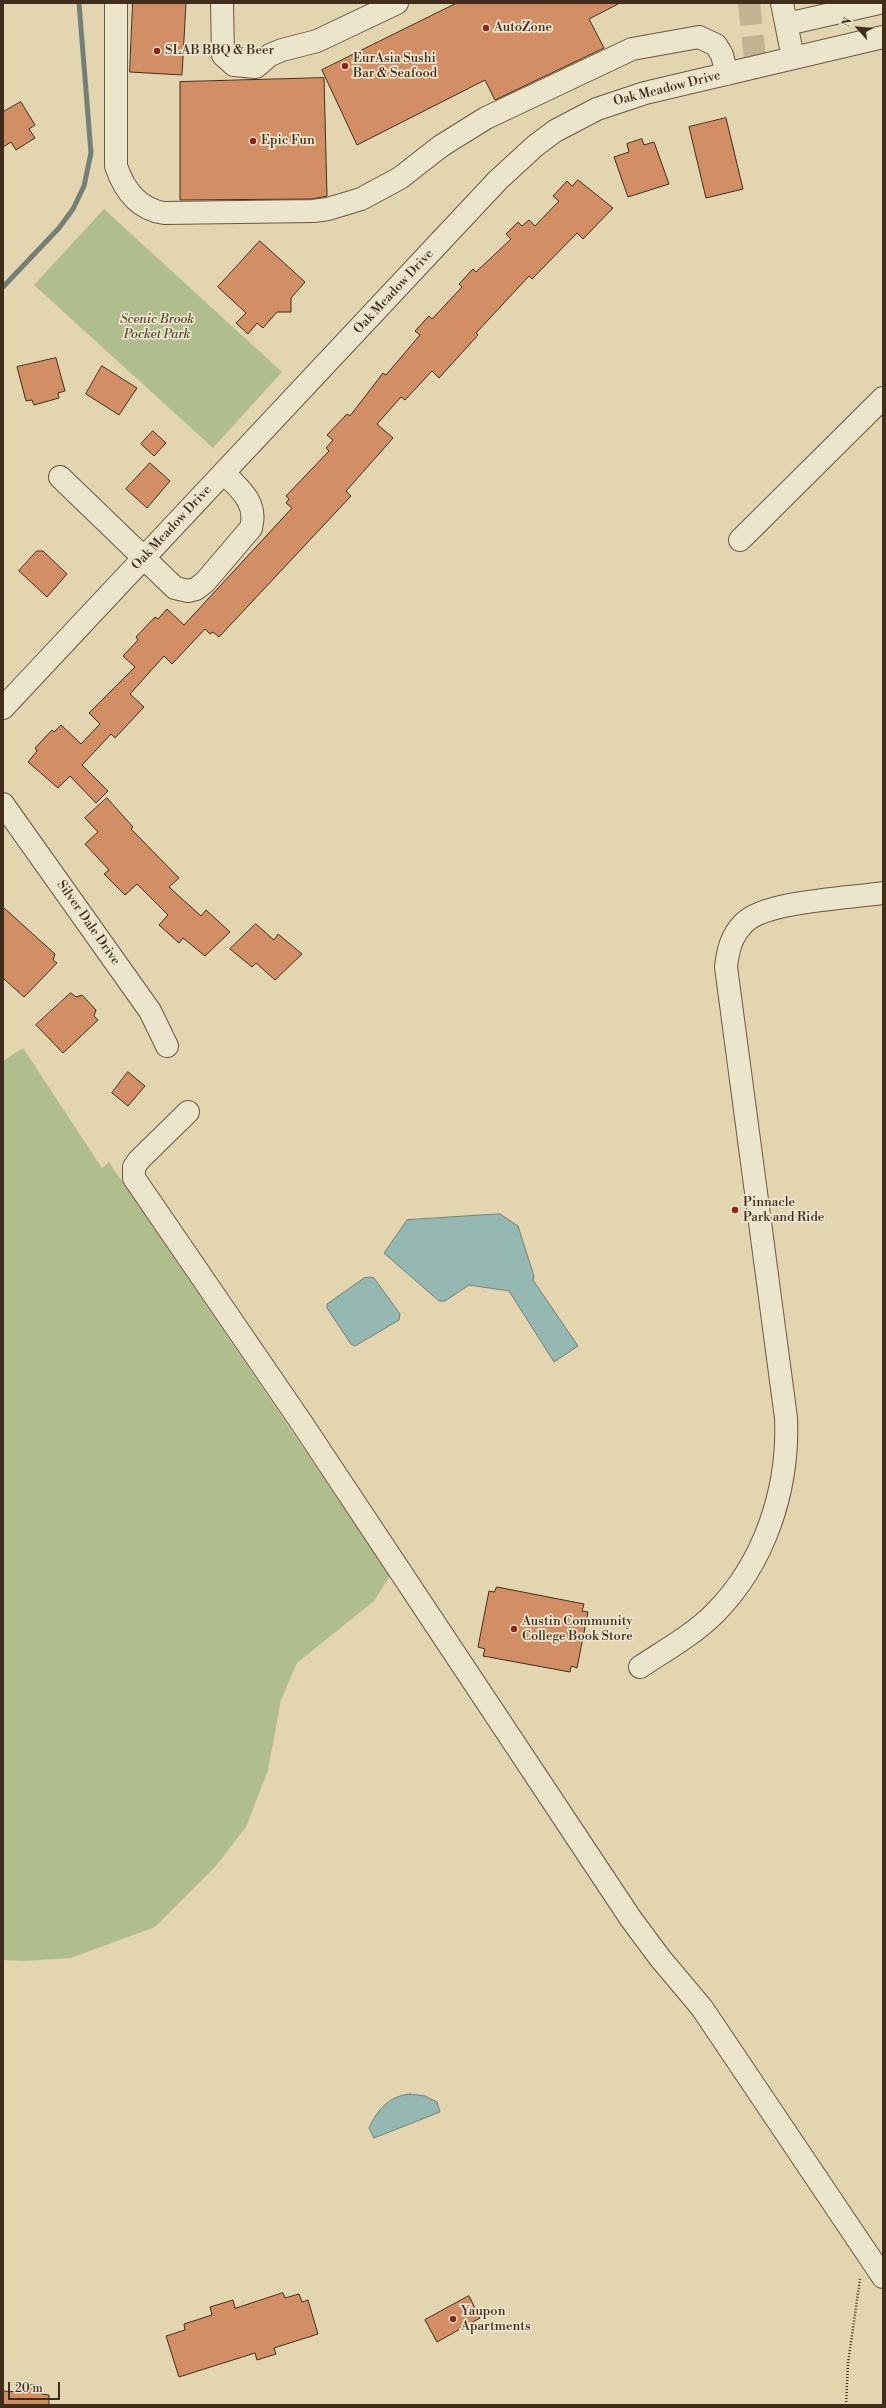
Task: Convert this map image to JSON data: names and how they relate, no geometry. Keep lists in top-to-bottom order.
{
  "streets": {
    "street": ["Oak Meadow Drive", "Silver Dale Drive"]
  },
  "parks": ["Scenic Brook Pocket Park"],
  "places": [
    "AutoZone",
    "SLAB BBQ & Beer",
    "EurAsia Sushi Bar & Seafood",
    "Epic Fun",
    "Pinnacle Park and Ride",
    "Austin Community College Book Store",
    "Yaupon Apartments"
  ],
  "scale_bar": "20 m",
  "north": "top left"
}
